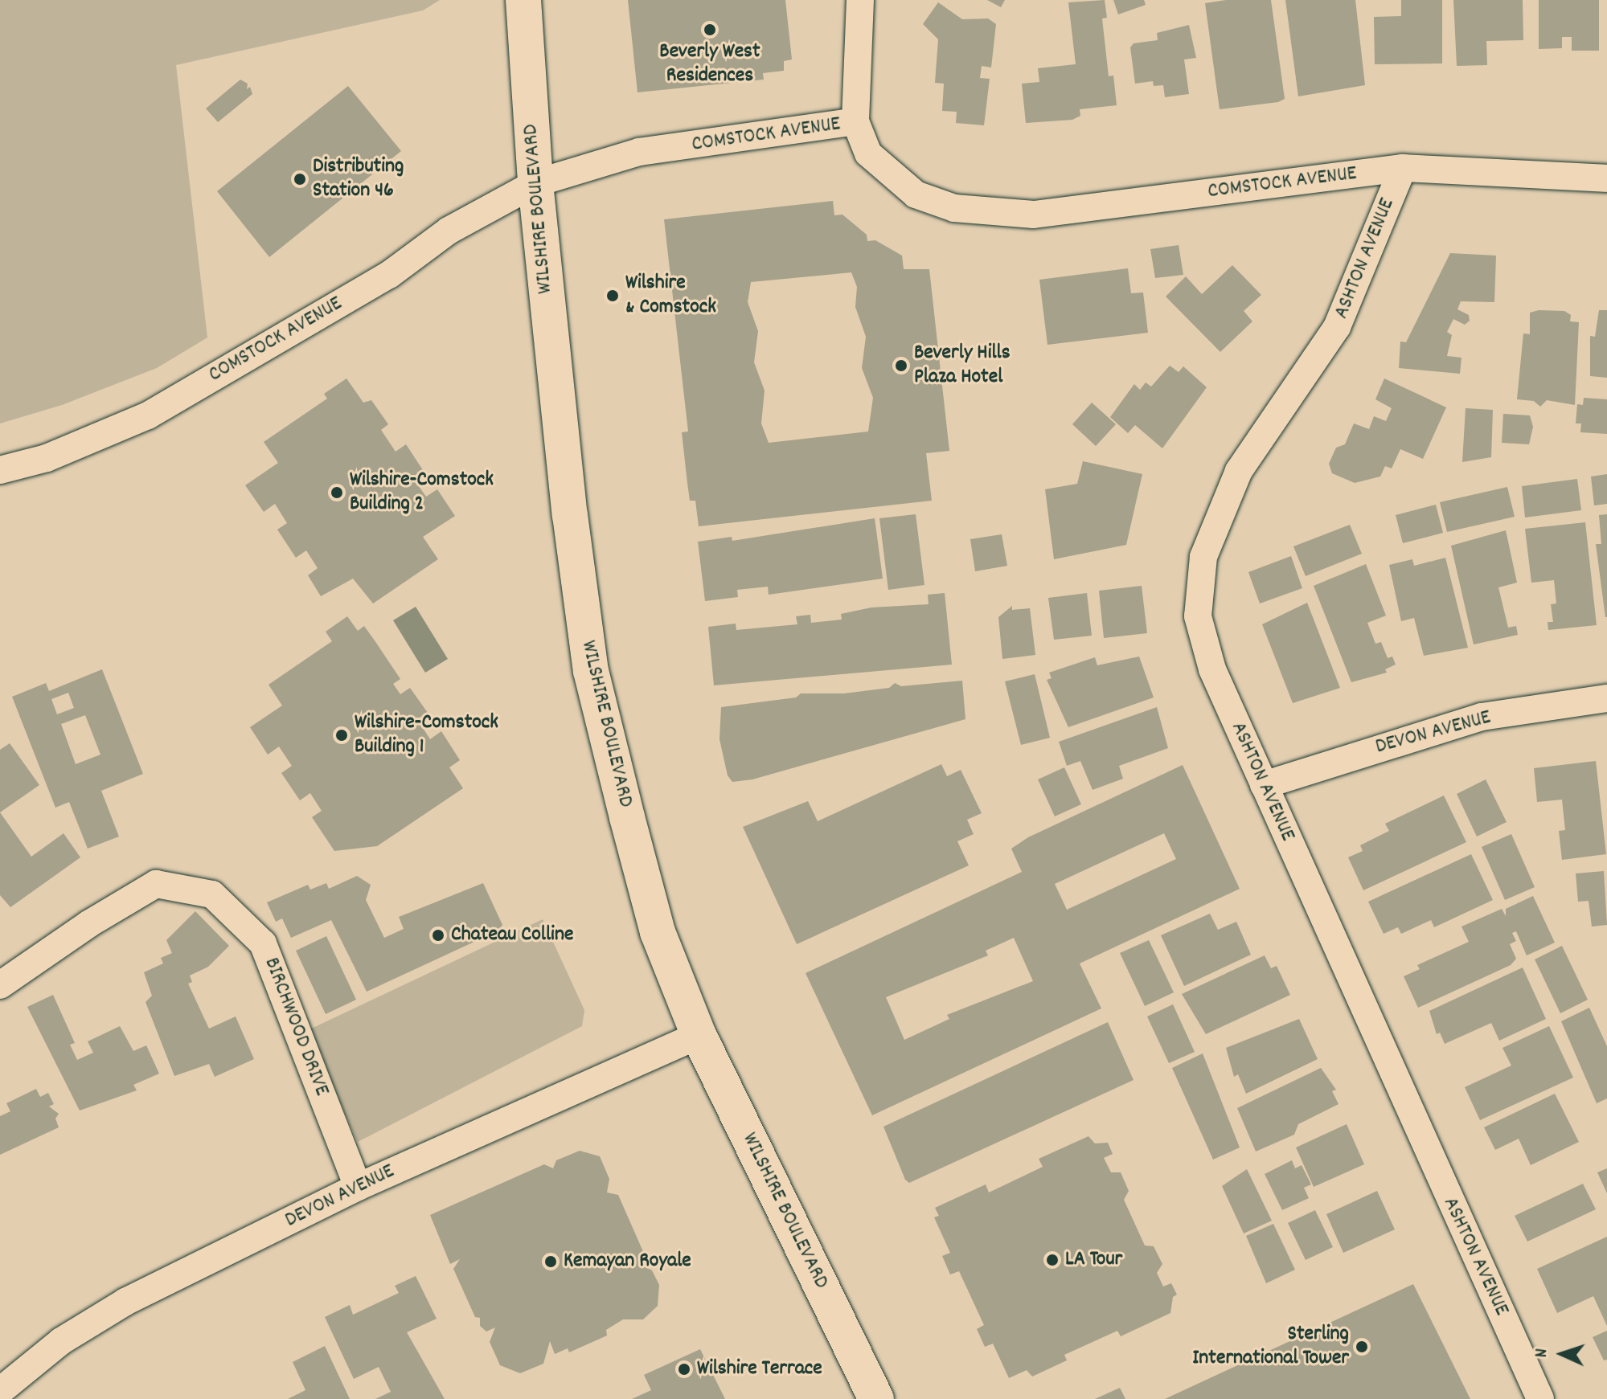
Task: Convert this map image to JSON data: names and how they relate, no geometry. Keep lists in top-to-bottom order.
{
  "streets": {
    "main road": ["WILSHIRE BOULEVARD"],
    "street": [
      "COMSTOCK AVENUE",
      "ASHTON AVENUE",
      "DEVON AVENUE",
      "BIRCHWOOD DRIVE"
    ]
  },
  "crossings": [
    ["COMSTOCK AVENUE", "WILSHIRE BOULEVARD"],
    ["COMSTOCK AVENUE", "ASHTON AVENUE"],
    ["WILSHIRE BOULEVARD", "DEVON AVENUE"],
    ["ASHTON AVENUE", "DEVON AVENUE"],
    ["DEVON AVENUE", "BIRCHWOOD DRIVE"]
  ],
  "places": [
    "Beverly West Residences",
    "Distributing Station 46",
    "Wilshire & Comstock",
    "Beverly Hills Plaza Hotel",
    "Wilshire-Comstock Building 2",
    "Wilshire-Comstock Building 1",
    "Chateau Colline",
    "LA Tour",
    "Kemayan Royale",
    "Sterling International Tower",
    "Wilshire Terrace"
  ],
  "north": "left"
}
